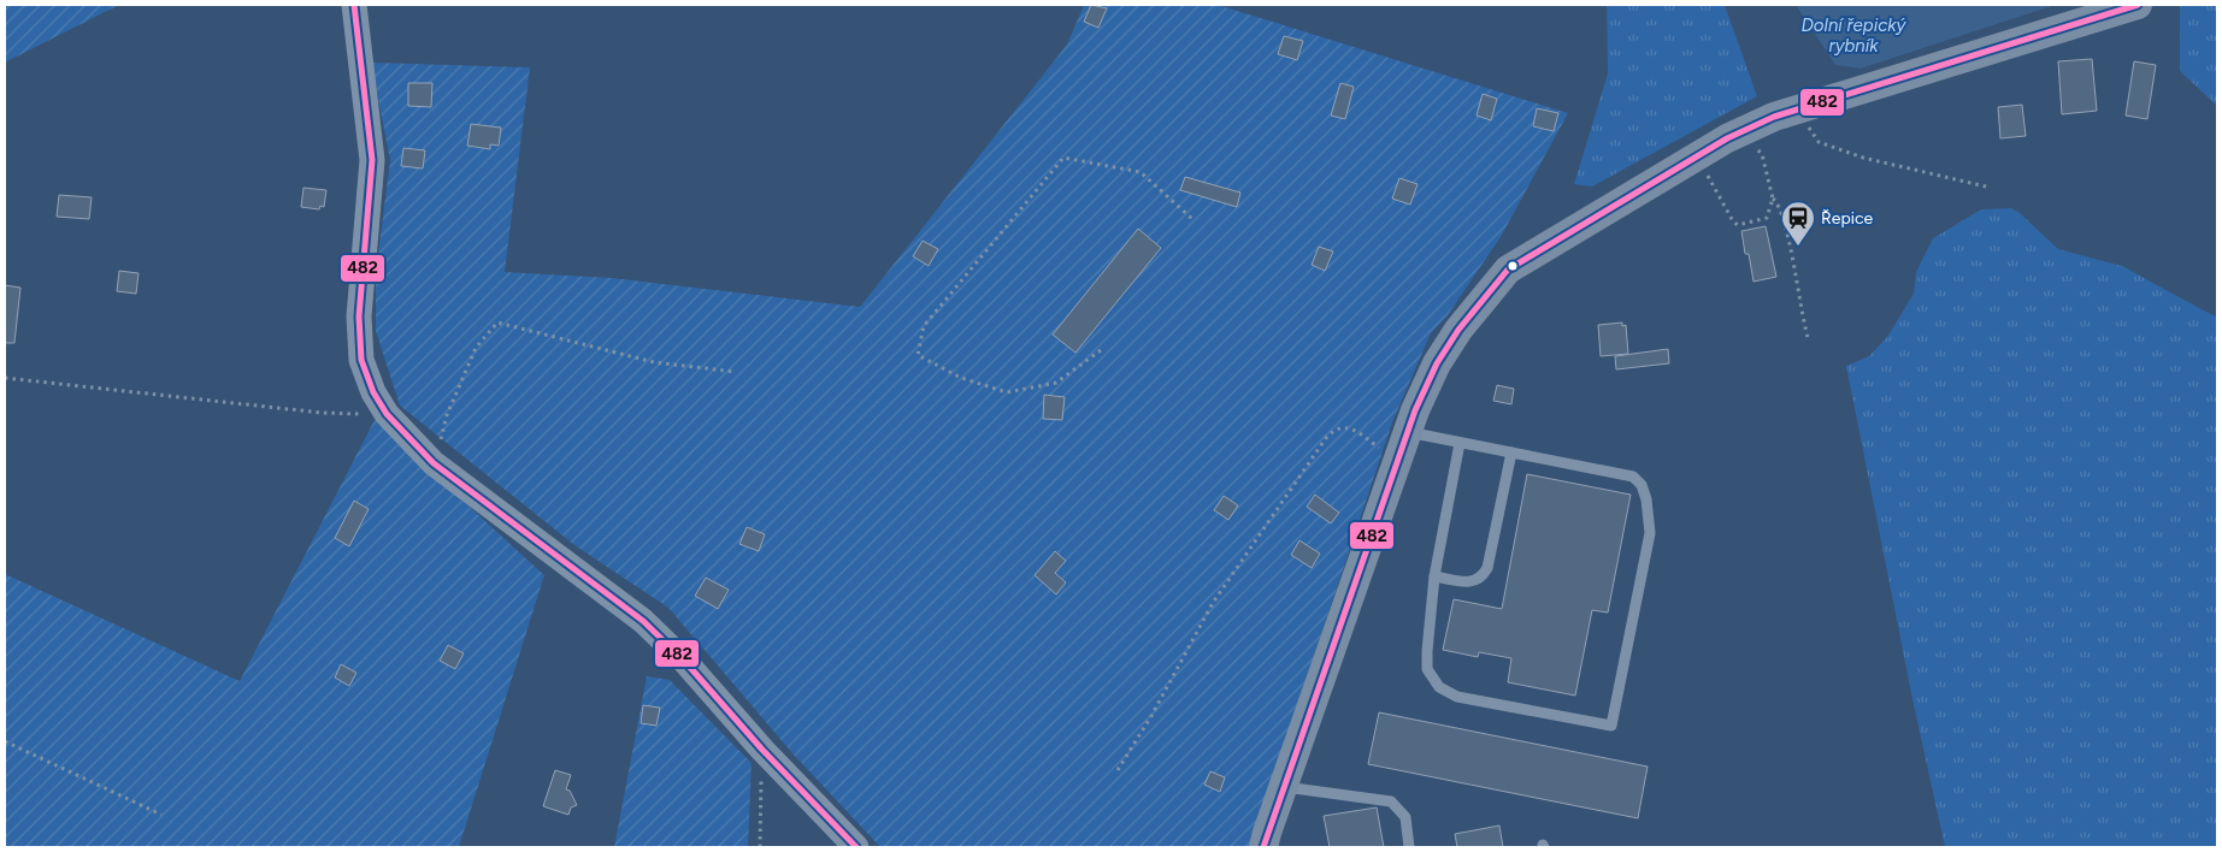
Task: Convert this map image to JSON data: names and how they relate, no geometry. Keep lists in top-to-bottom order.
{
  "water": ["Dolní řepický rybník"],
  "places": {
    "station": ["Řepice"]
  },
  "lines": ["transit line 482"]
}
